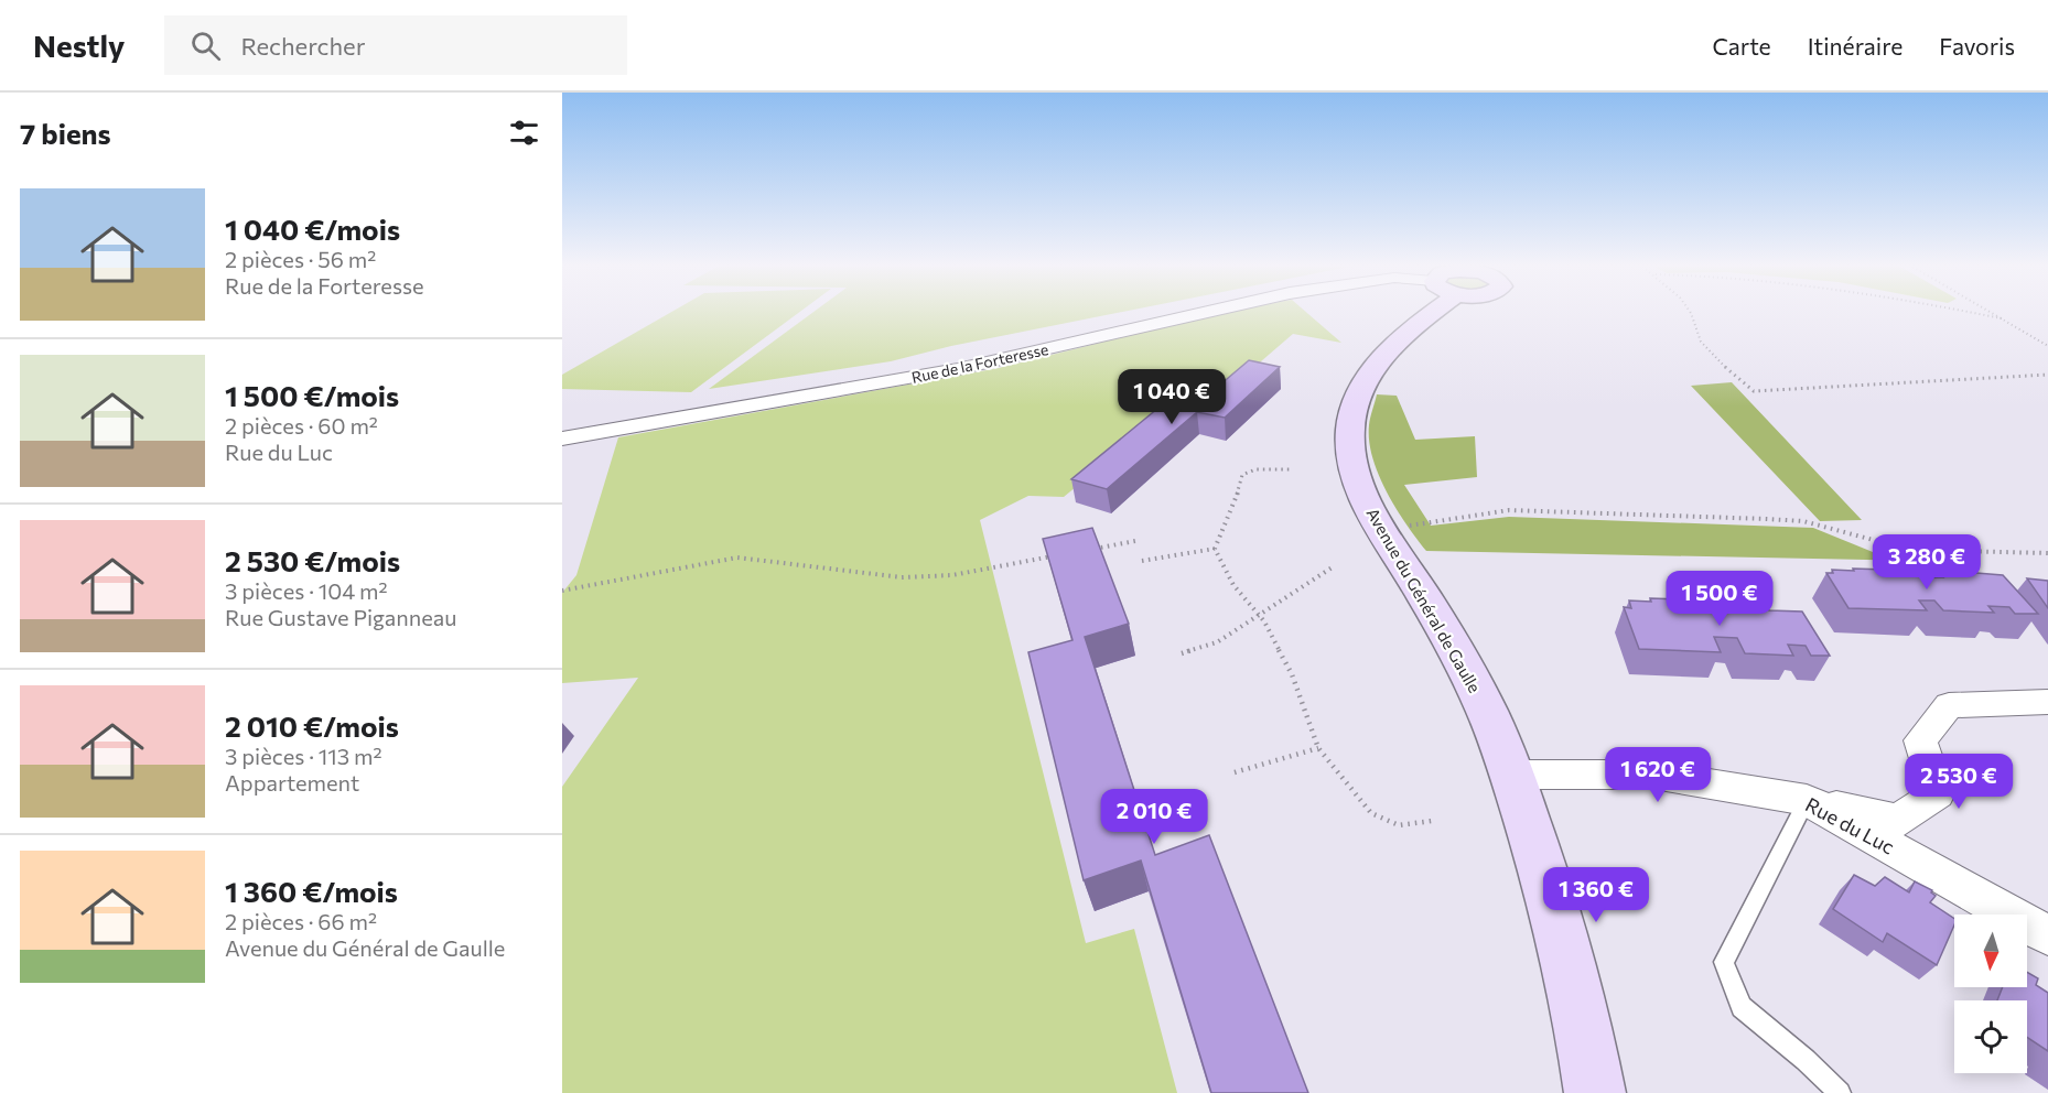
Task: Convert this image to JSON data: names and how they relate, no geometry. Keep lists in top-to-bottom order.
{
  "streets": {
    "main road": ["Avenue du Général de Gaulle"],
    "street": ["Rue de la Forteresse", "Rue du Luc"]
  },
  "crossings": [
    ["Avenue du Général de Gaulle", "Rue du Luc"]
  ],
  "north": "bottom",
  "page": {
    "header": "Nestly",
    "search": "Rechercher",
    "nav": ["Carte", "Itinéraire", "Favoris"],
    "heading": "7 biens",
    "list": [
      {
        "name": "1 040 €/mois",
        "note": "2 pièces · 56 m² · Rue de la Forteresse"
      },
      {
        "name": "1 500 €/mois",
        "note": "2 pièces · 60 m² · Rue du Luc"
      },
      {
        "name": "2 530 €/mois",
        "note": "3 pièces · 104 m² · Rue Gustave Piganneau"
      },
      {
        "name": "2 010 €/mois",
        "note": "3 pièces · 113 m² · Appartement"
      },
      {
        "name": "1 360 €/mois",
        "note": "2 pièces · 66 m² · Avenue du Général de Gaulle"
      }
    ],
    "price": [
      "1 040 €",
      "3 280 €",
      "1 500 €",
      "1 620 €",
      "2 530 €",
      "2 010 €",
      "1 360 €"
    ]
  }
}
